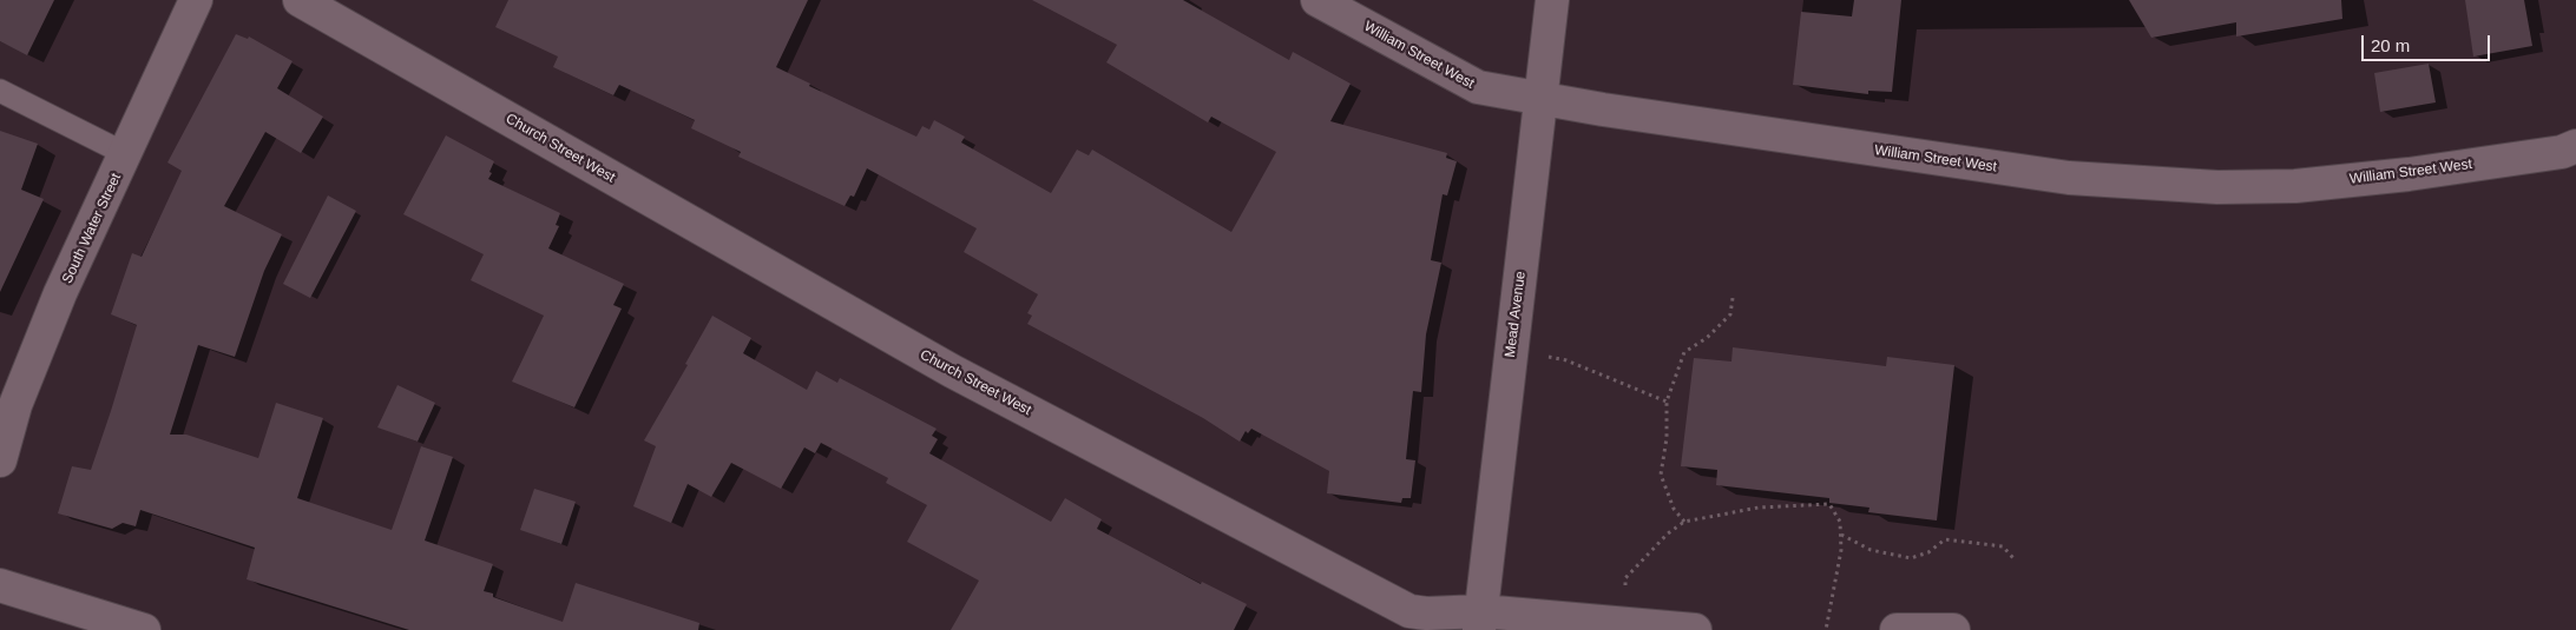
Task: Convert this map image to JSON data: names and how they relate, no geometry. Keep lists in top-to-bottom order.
{
  "streets": {
    "street": [
      "William Street West",
      "Church Street West",
      "South Water Street",
      "Mead Avenue"
    ]
  },
  "crossings": [
    ["William Street West", "Mead Avenue"],
    ["Church Street West", "Mead Avenue"]
  ],
  "scale_bar": "20 m"
}
